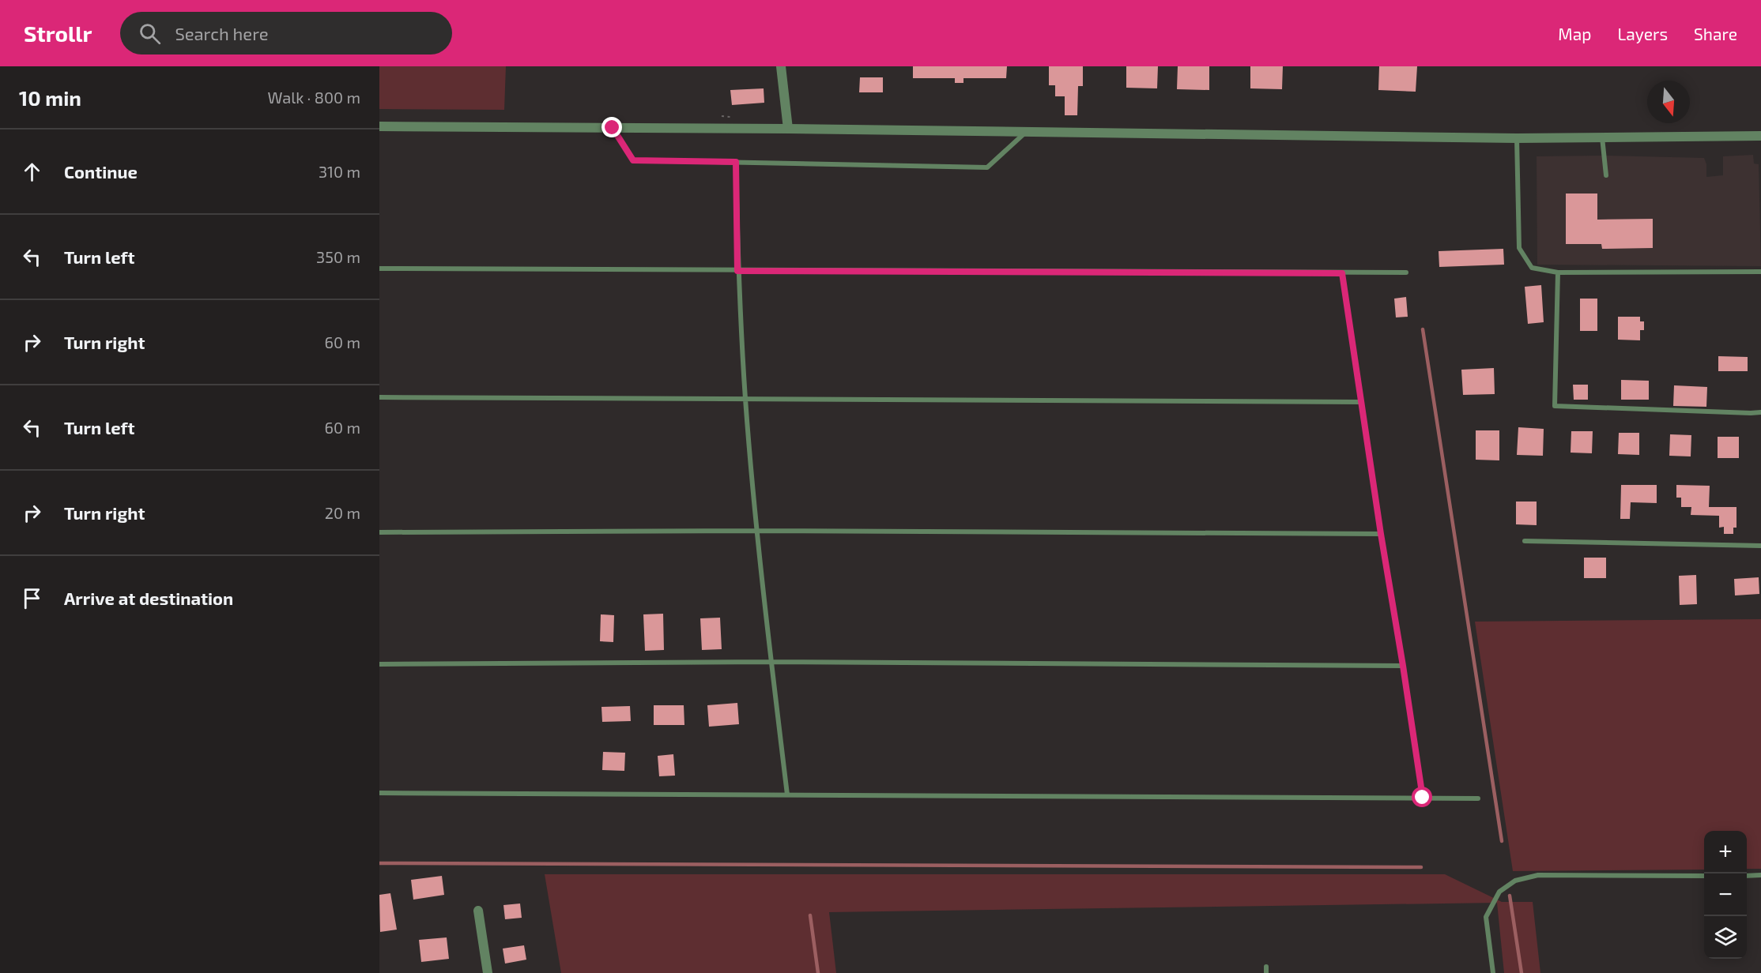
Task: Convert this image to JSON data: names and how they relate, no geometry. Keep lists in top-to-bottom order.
{
  "north": "bottom",
  "page": {
    "header": "Strollr",
    "search": "Search here",
    "nav": ["Map", "Layers", "Share"],
    "heading": ["10 min", "Walk · 800 m"],
    "list": [
      ["Continue", "310 m"],
      ["Turn left", "350 m"],
      ["Turn right", "60 m"],
      ["Turn left", "60 m"],
      ["Turn right", "20 m"],
      "Arrive at destination"
    ],
    "map_buttons": ["+", "−"]
  }
}
